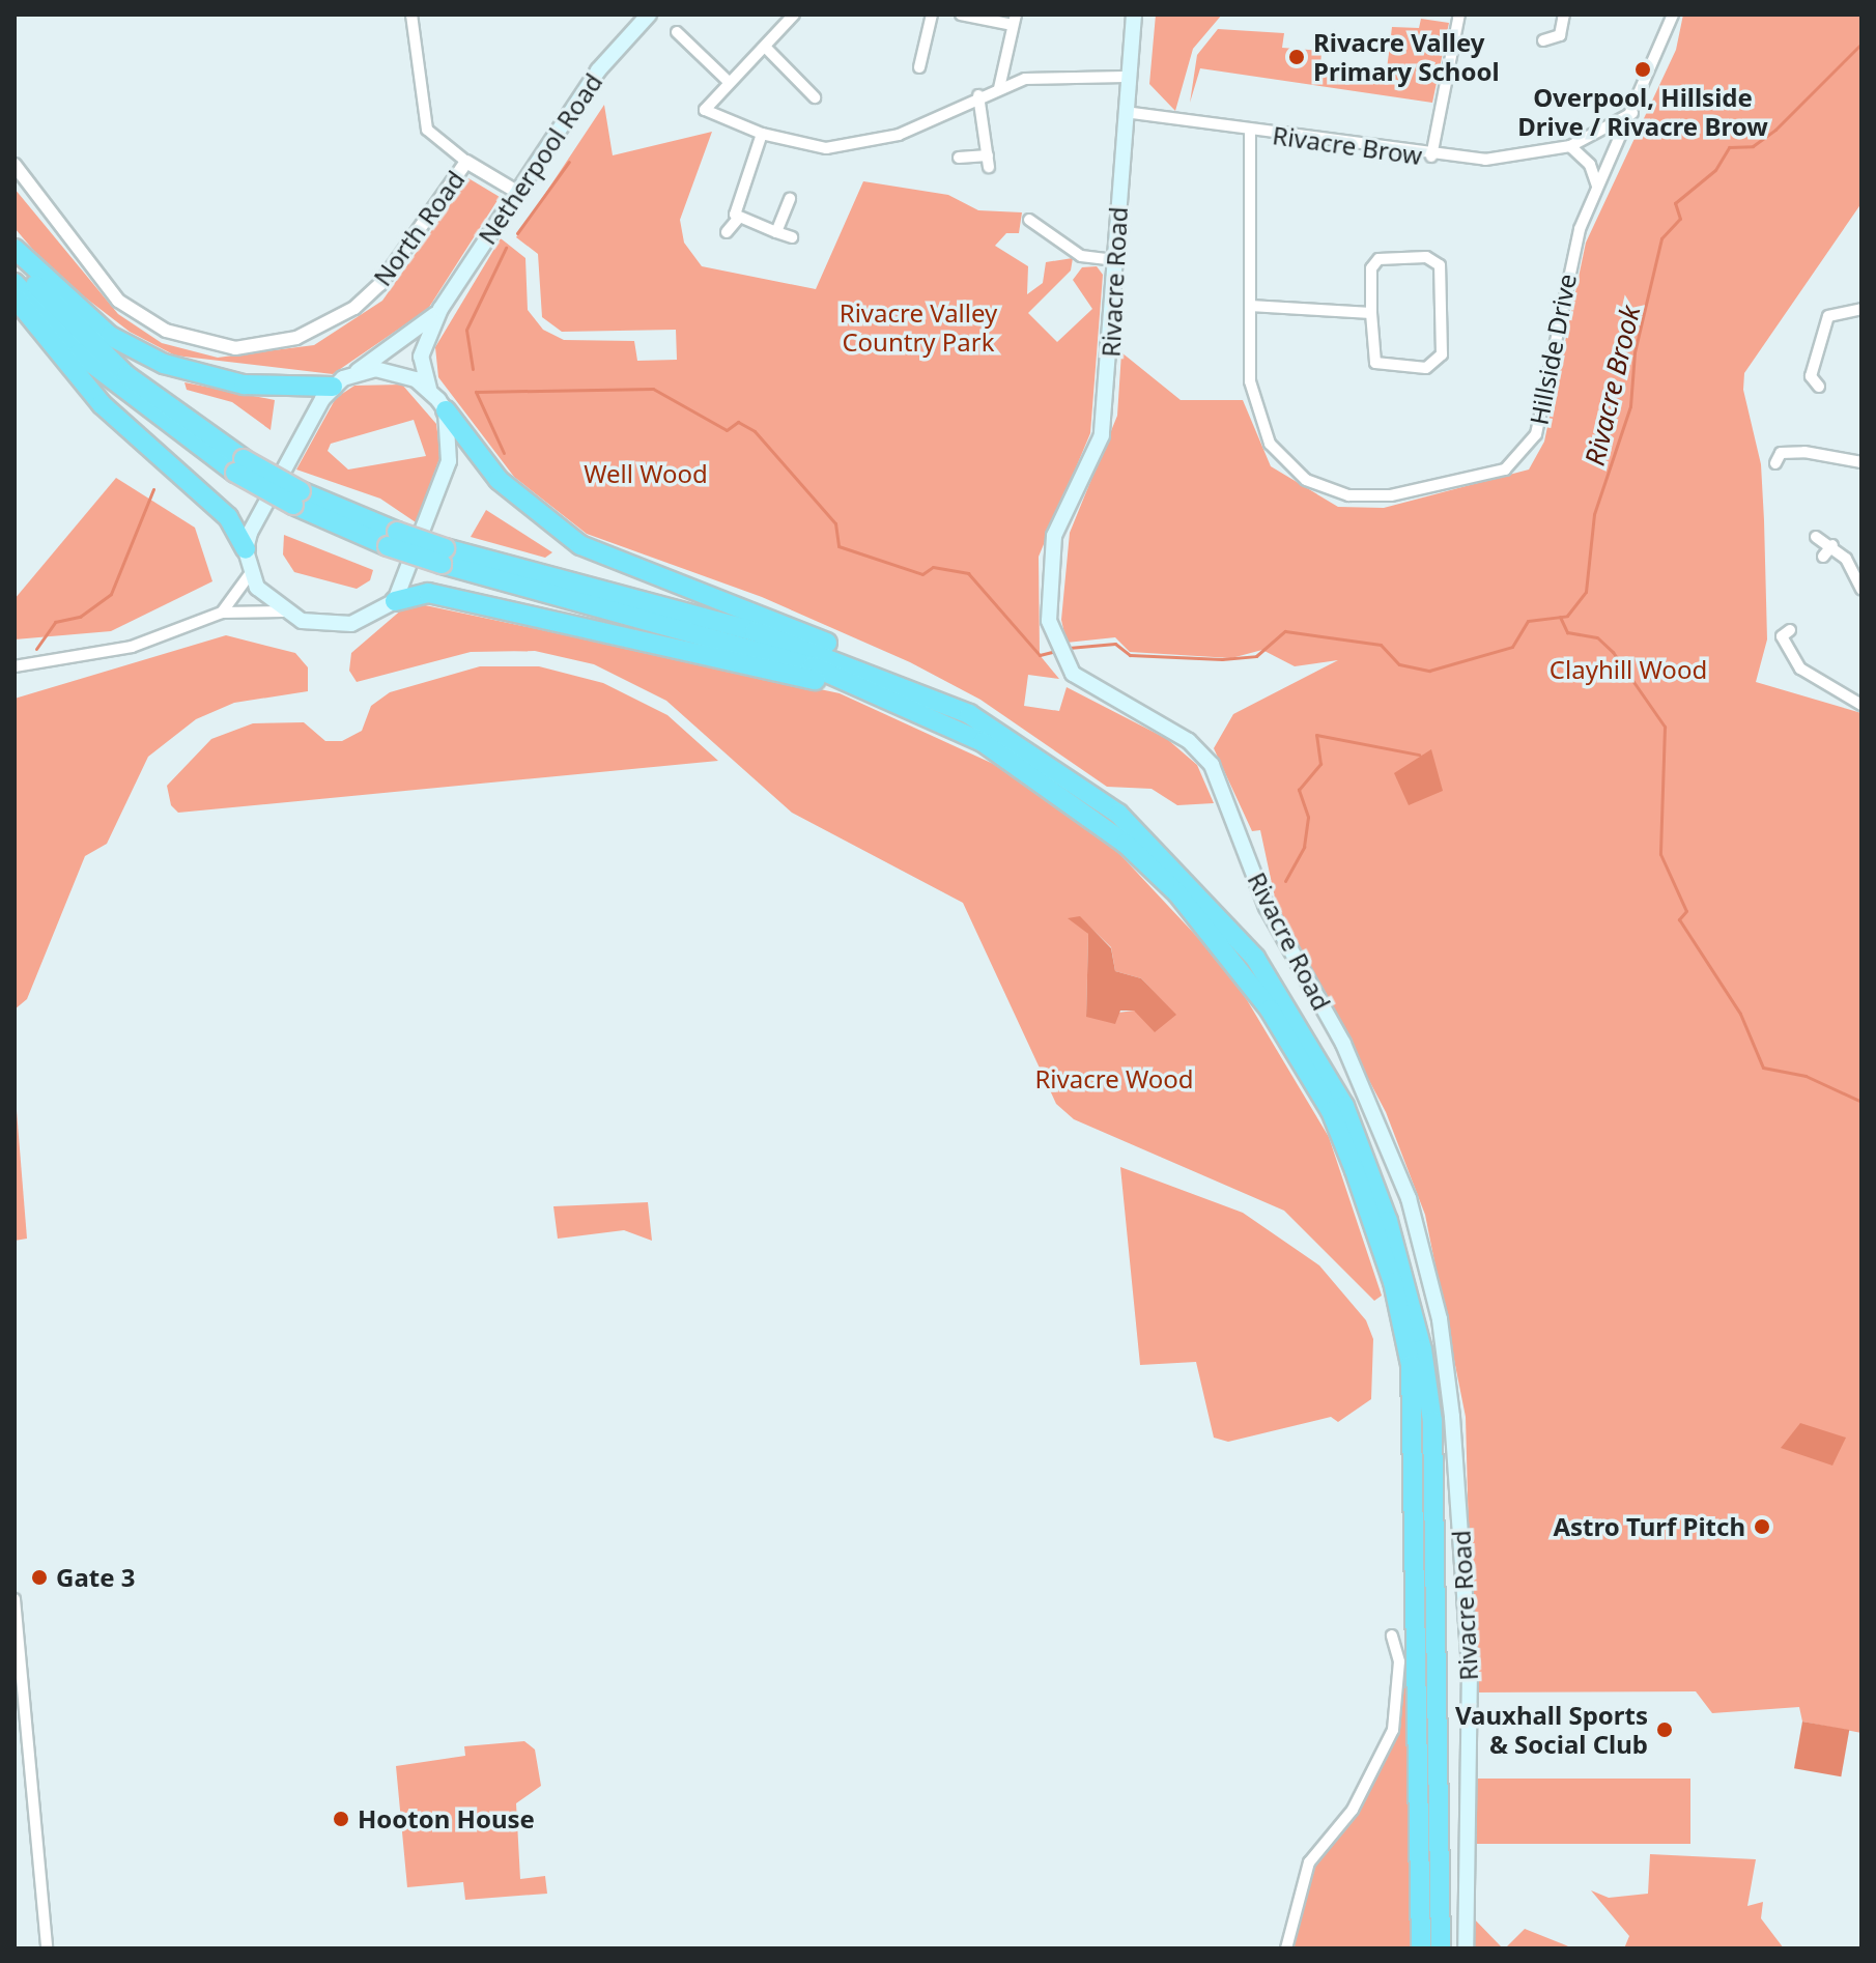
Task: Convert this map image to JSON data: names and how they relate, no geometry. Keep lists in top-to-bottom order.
{
  "streets": {
    "main road": ["Netherpool Road", "Rivacre Road"],
    "street": ["Rivacre Brow", "North Road", "Hillside Drive"]
  },
  "crossings": [
    ["Rivacre Brow", "Rivacre Road"],
    ["Rivacre Brow", "Hillside Drive"]
  ],
  "water": ["Rivacre Brook"],
  "parks": [
    "Rivacre Valley Country Park",
    "Well Wood",
    "Clayhill Wood",
    "Rivacre Wood"
  ],
  "places": [
    "Rivacre Valley Primary School",
    "Overpool, Hillside Drive / Rivacre Brow",
    "Astro Turf Pitch",
    "Gate 3",
    "Vauxhall Sports & Social Club",
    "Hooton House"
  ]
}
